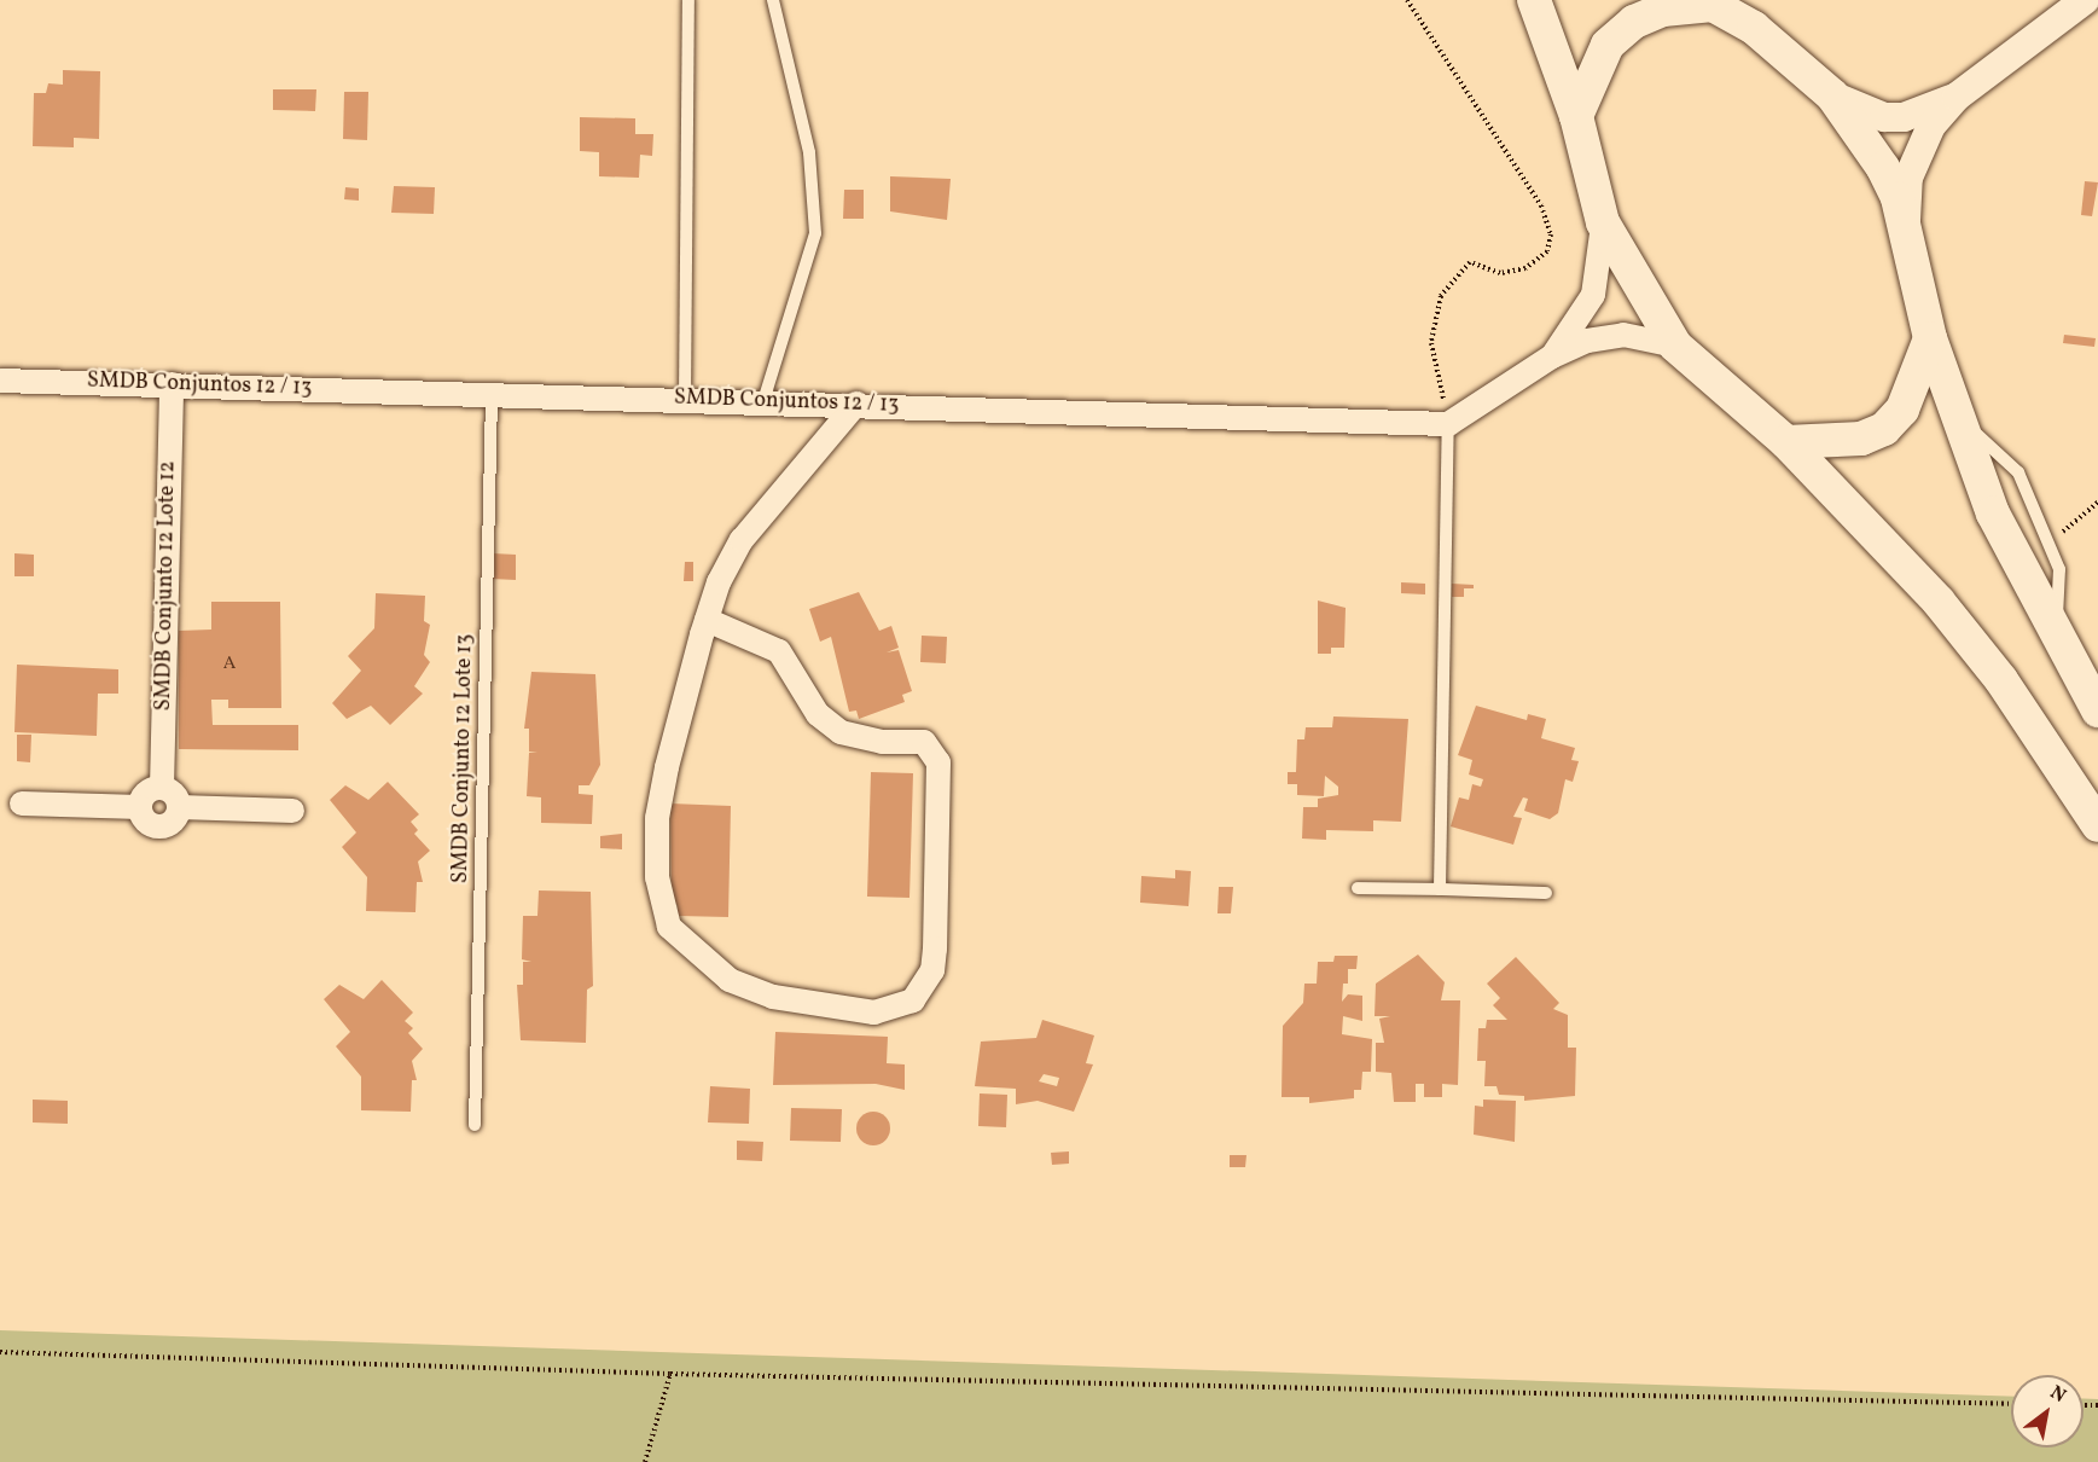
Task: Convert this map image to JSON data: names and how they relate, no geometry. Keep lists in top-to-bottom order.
{
  "streets": {
    "street": ["SMDB Conjuntos 12 / 13", "SMDB Conjunto 12 Lote 12"],
    "lane": ["SMDB Conjunto 12 Lote 13"]
  },
  "crossings": [
    ["SMDB Conjuntos 12 / 13", "SMDB Conjunto 12 Lote 12"],
    ["SMDB Conjuntos 12 / 13", "SMDB Conjunto 12 Lote 13"]
  ],
  "house_numbers": ["A"],
  "north": "top right"
}
